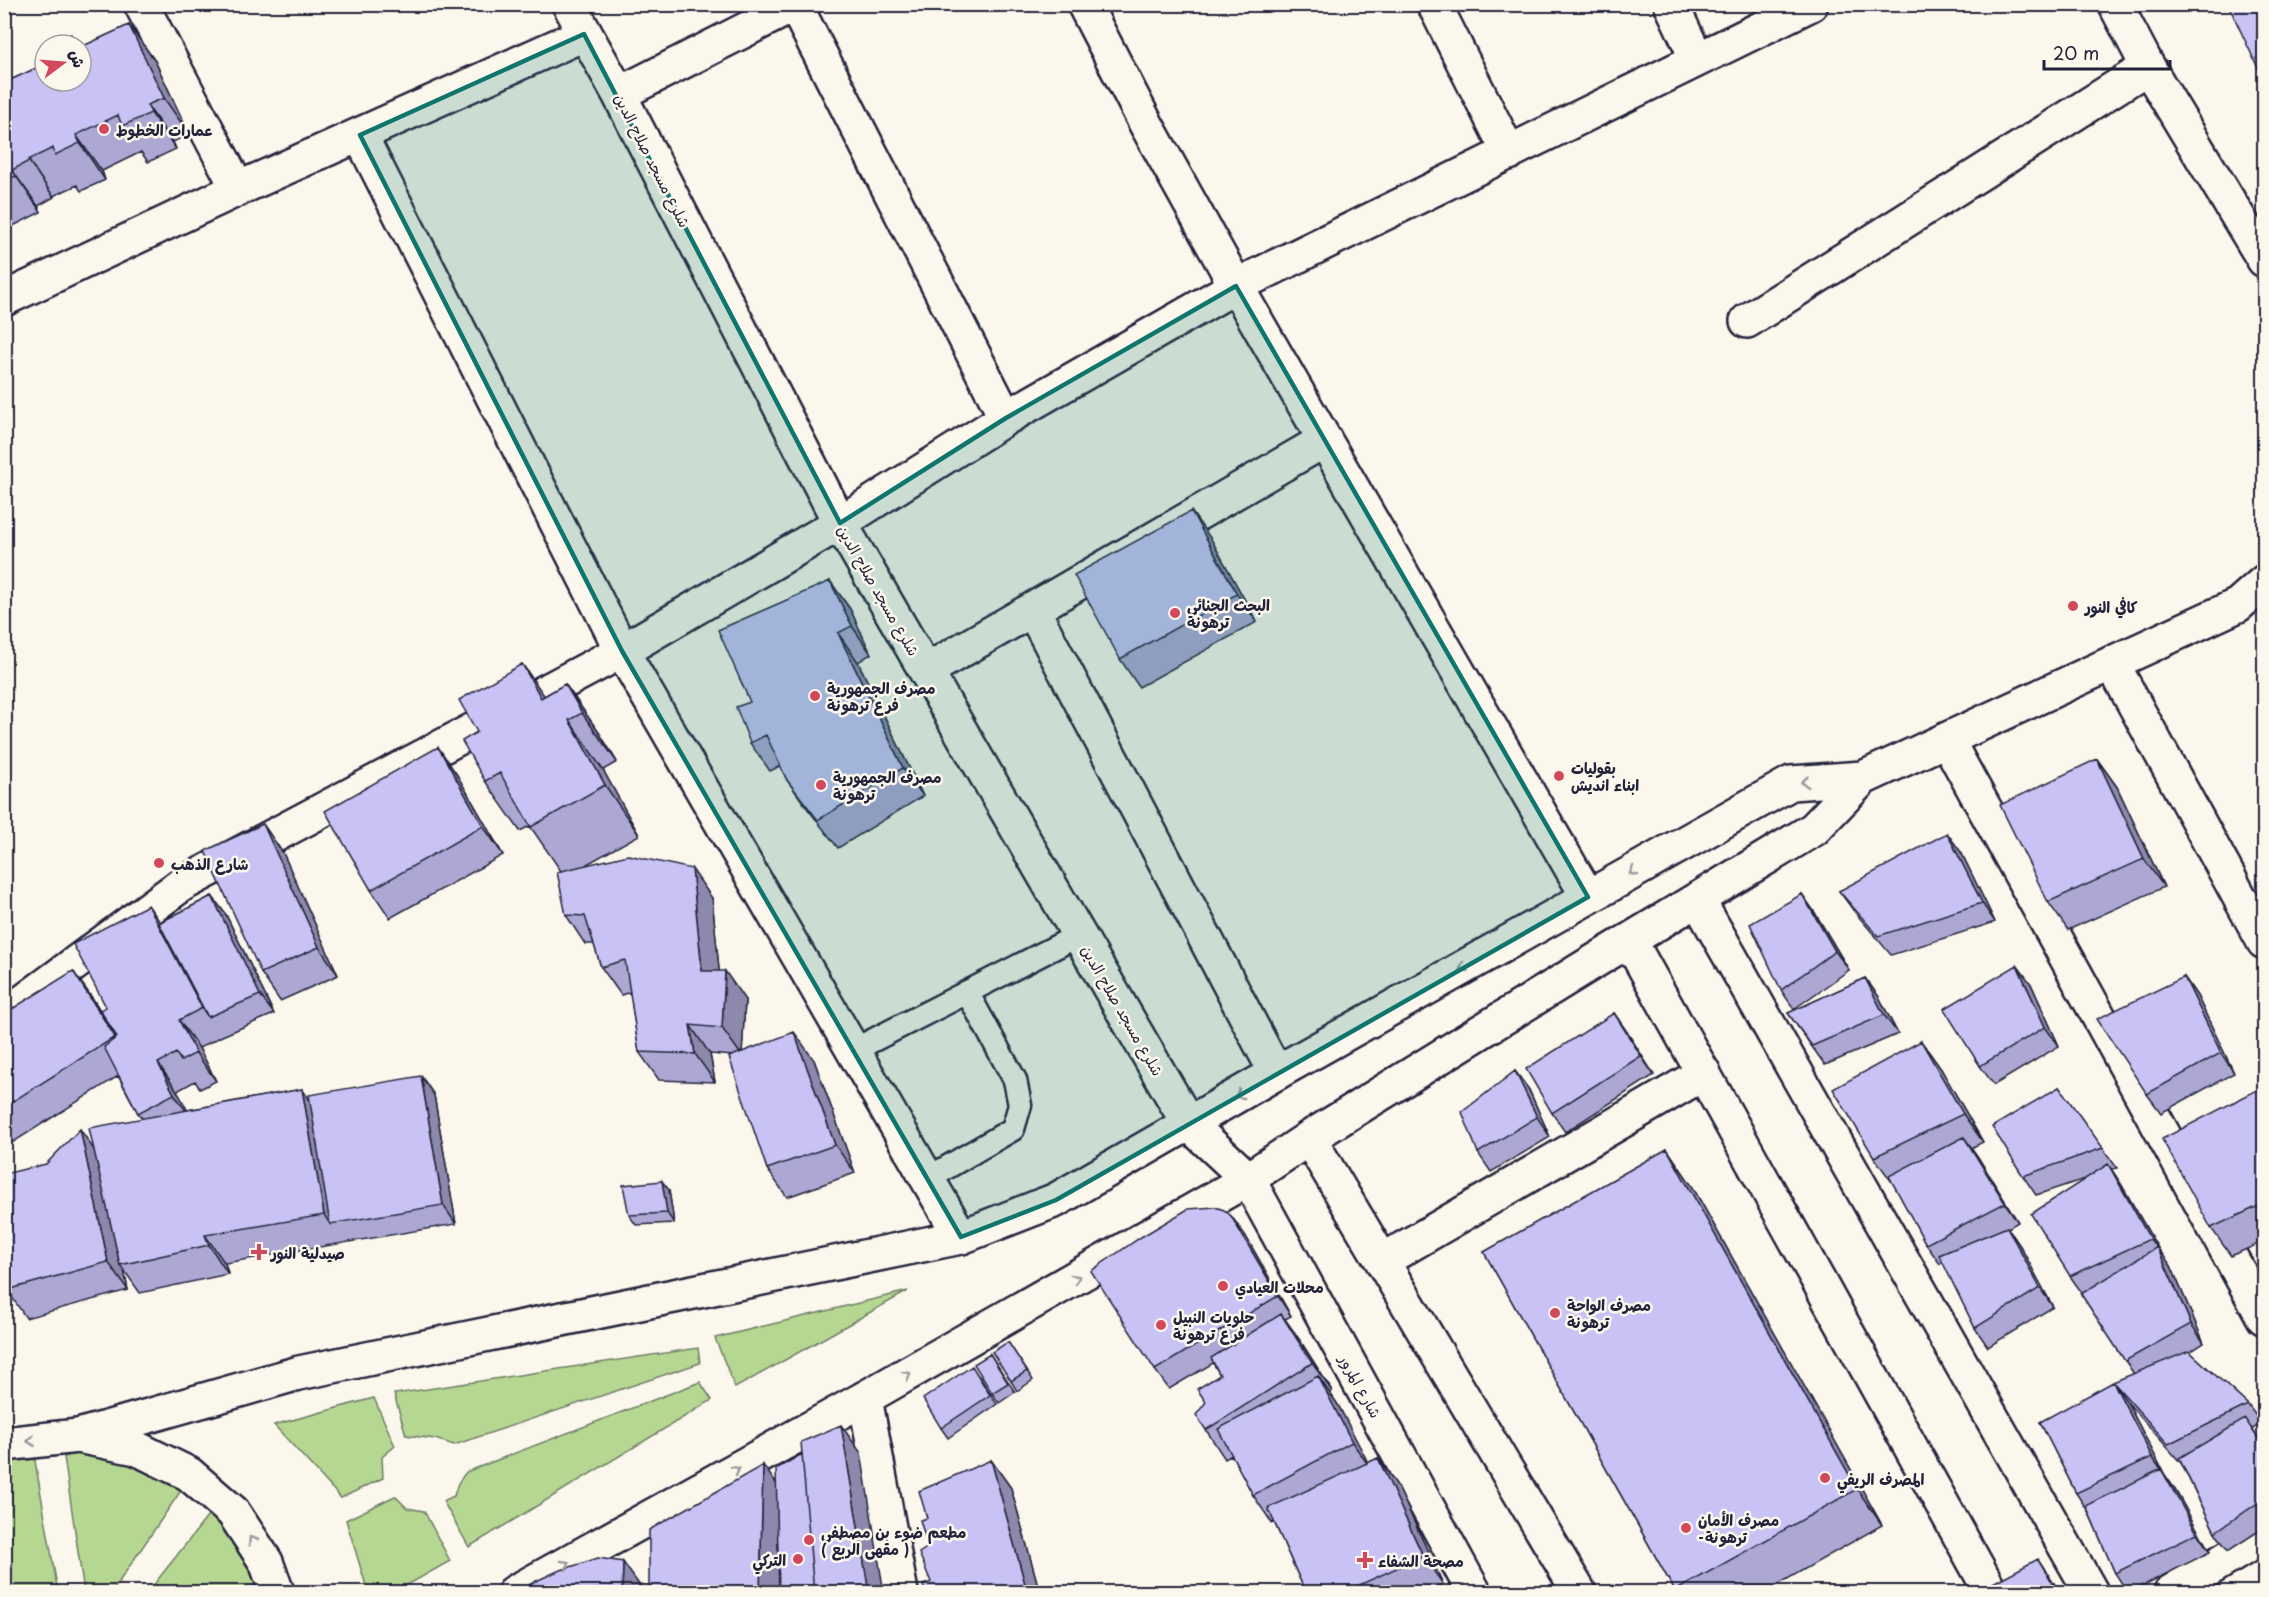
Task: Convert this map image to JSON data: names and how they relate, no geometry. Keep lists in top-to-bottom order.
{
  "streets": {
    "main road": ["شلرع مسجد صلاح الدين", "شارع المرور"]
  },
  "crossings": [
    ["شلرع مسجد صلاح الدين", "شارع المرور"]
  ],
  "places": {
    "other": [
      "عمارات الخطوط",
      "كافي النور",
      "البحث الجنائي ترهونة",
      "مصرف الجمهورية فرع ترهونة",
      "بقوليات ابناء انديش",
      "مصرف الجمهورية ترهونة",
      "شارع الذهب",
      "محلات العيادي",
      "مصرف الواحة ترهونة",
      "حلويات النبيل فرع ترهونة",
      "المصرف الريفي",
      "مصرف الأمان -ترهونة",
      "مطعم ضوء بن مصطفى ( مقهى الربع )",
      "التركي"
    ],
    "health": ["صيدلية النور", "مصحة الشفاء"]
  },
  "scale_bar": "20 m",
  "north": "right"
}
